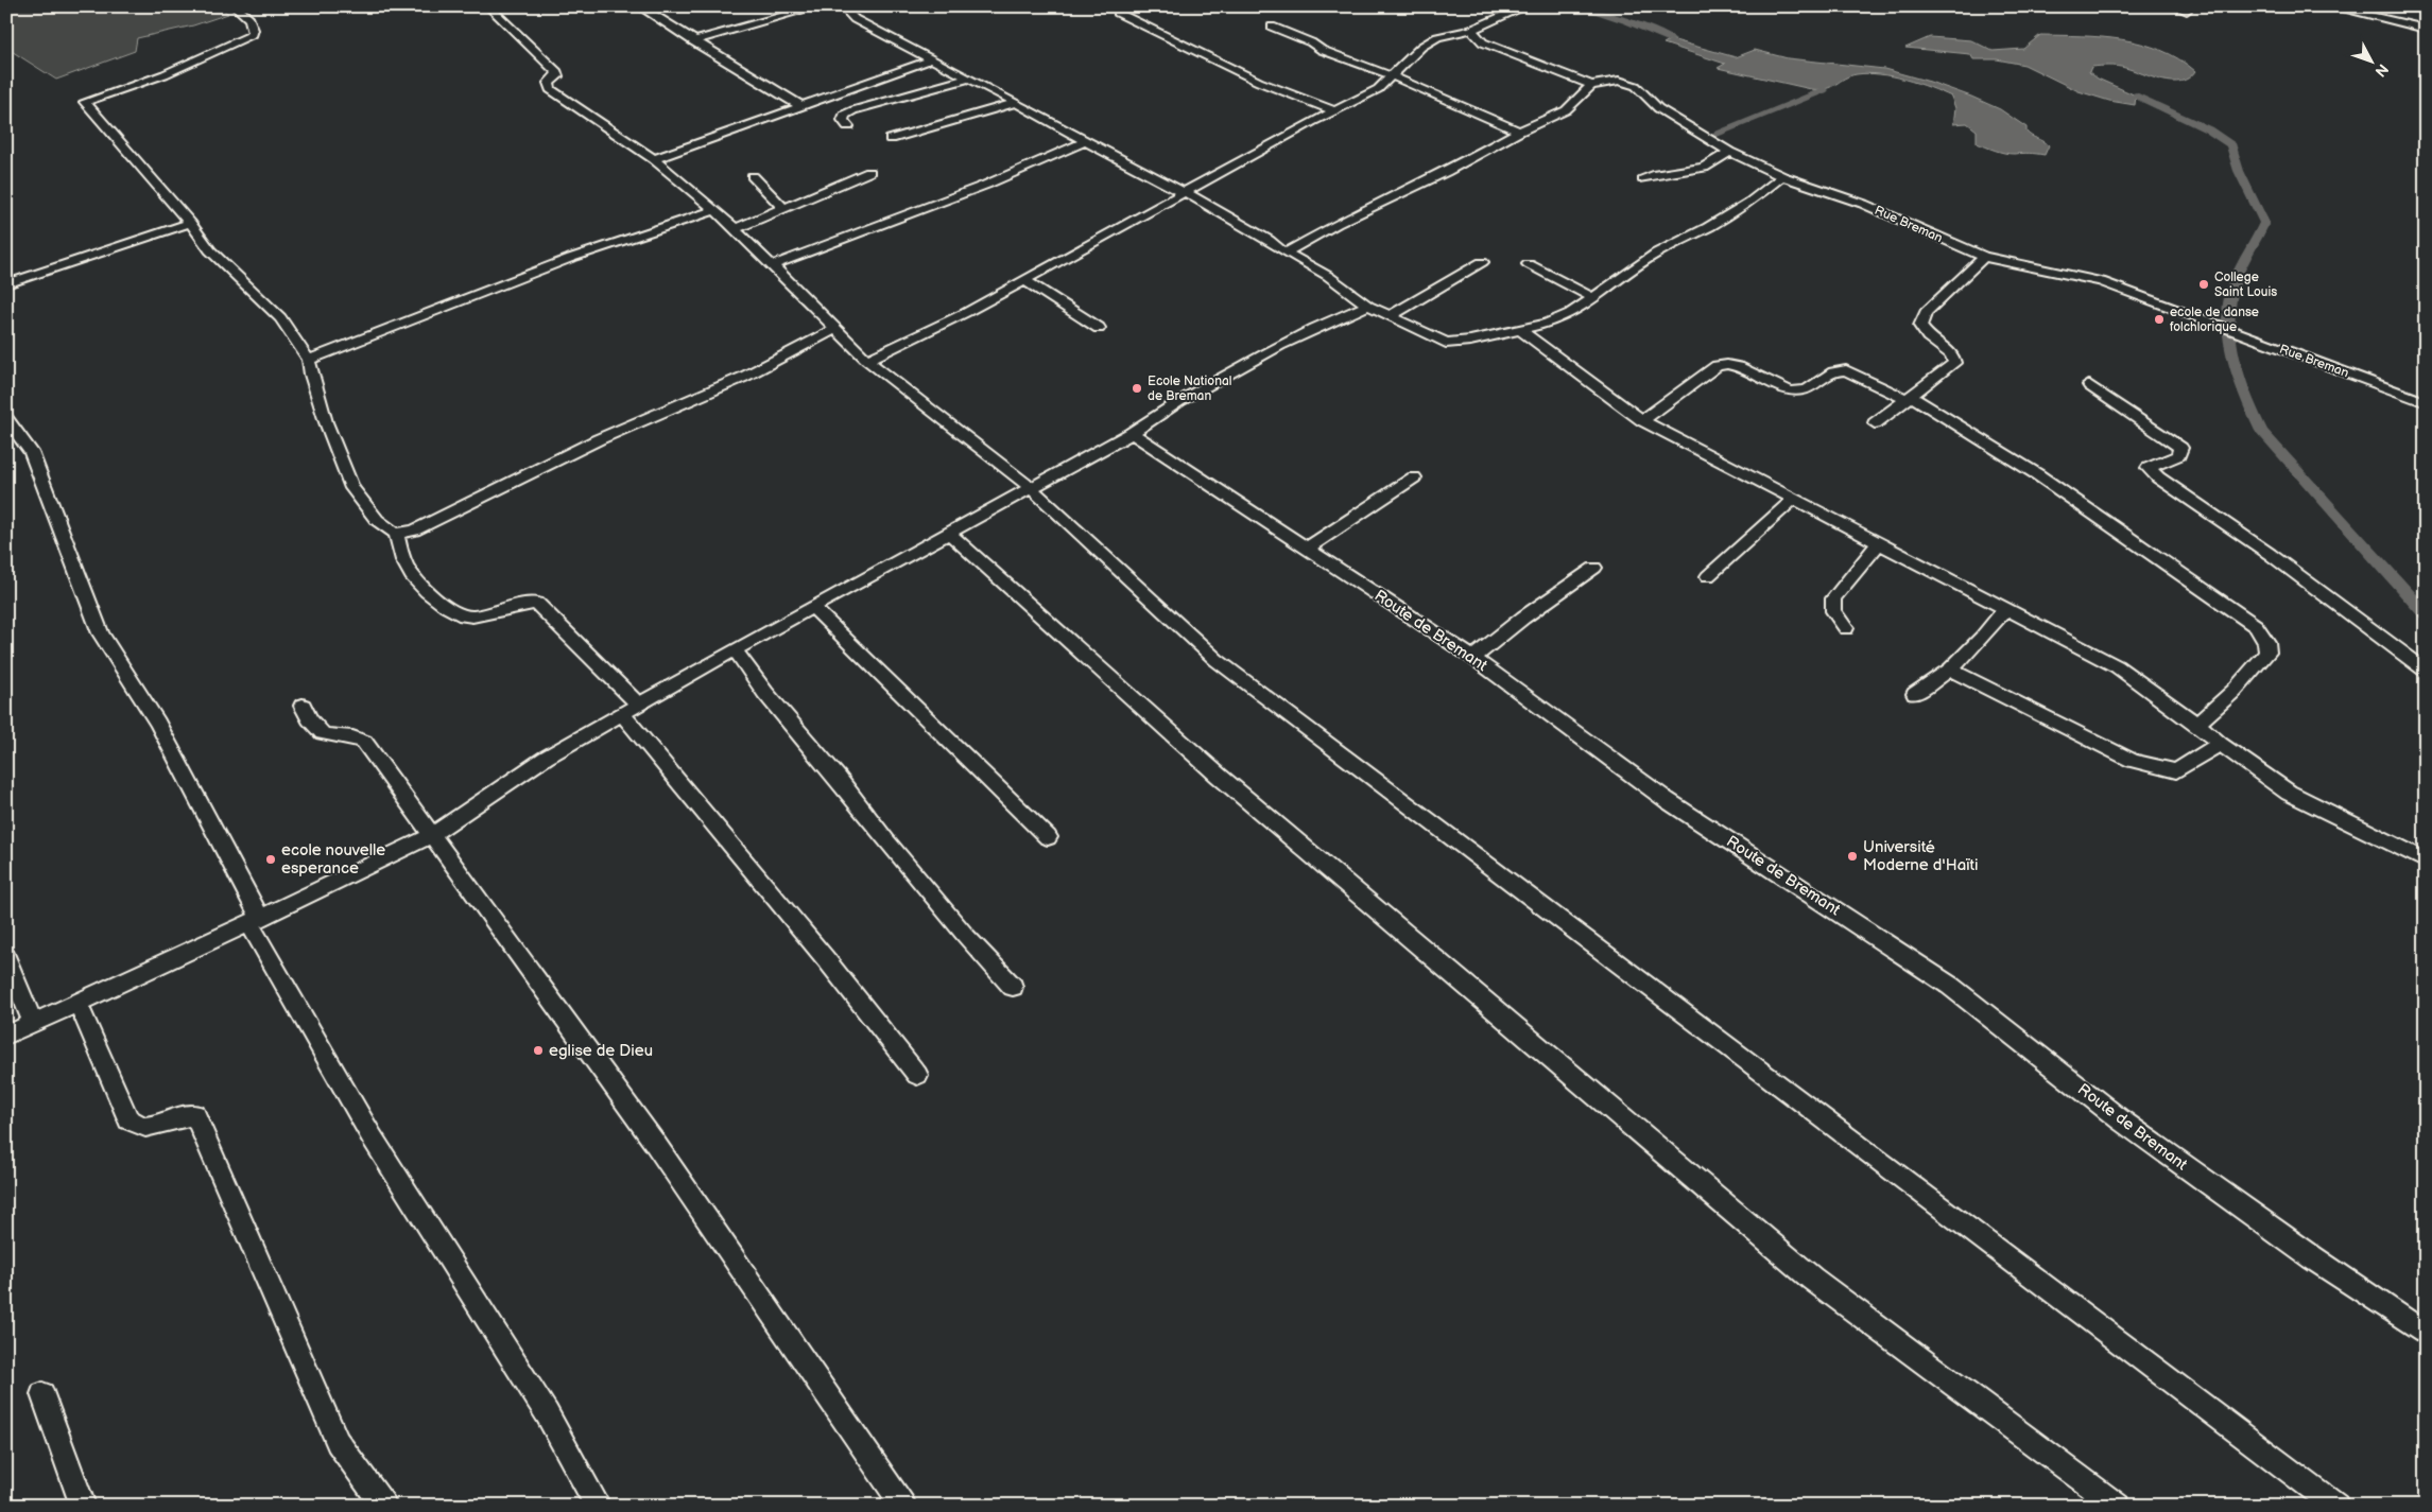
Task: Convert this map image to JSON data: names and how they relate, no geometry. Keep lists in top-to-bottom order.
{
  "streets": {
    "street": ["Rue Breman", "Route de Bremant"]
  },
  "places": [
    "College Saint Louis",
    "ecole de danse folchlorique",
    "Ecole National de Breman",
    "Université Moderne d'Haïti",
    "ecole nouvelle esperance",
    "eglise de Dieu"
  ],
  "north": "bottom right"
}
